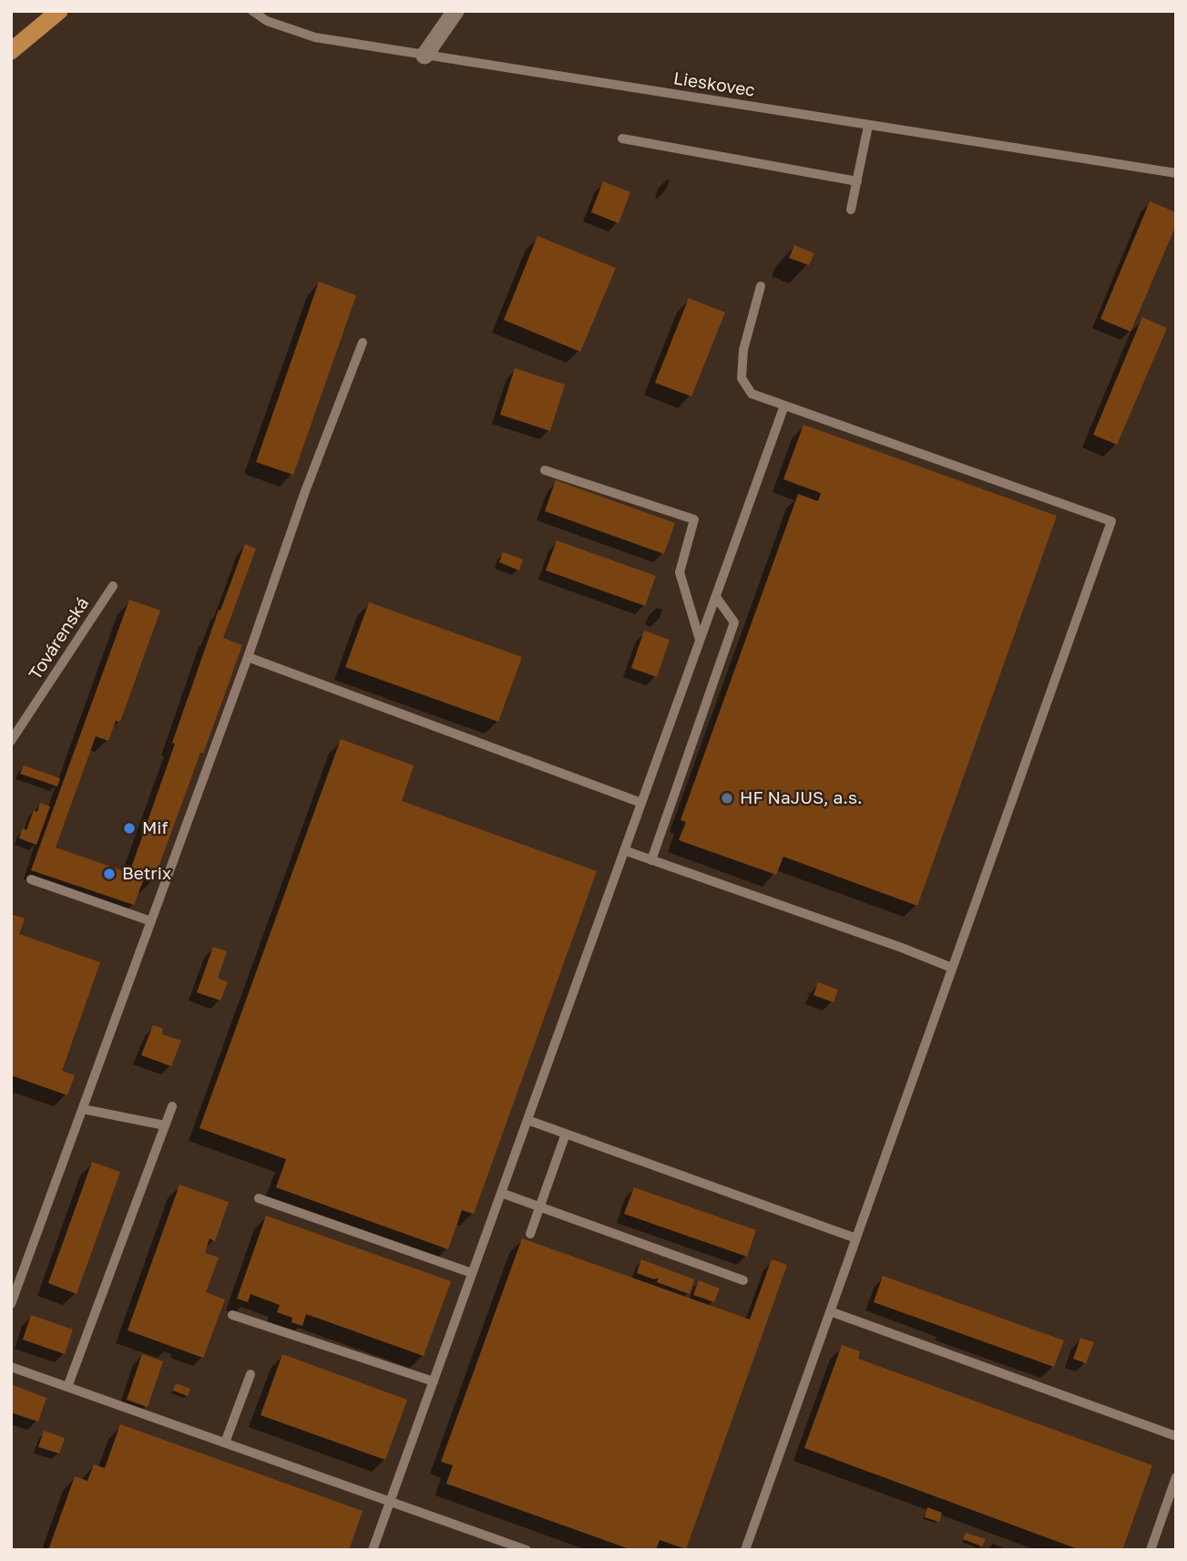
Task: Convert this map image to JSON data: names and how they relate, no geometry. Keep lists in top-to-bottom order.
{
  "streets": {
    "lane": ["Lieskovec", "Továrenská"]
  },
  "places": ["HF NaJUS, a.s.", "Mif", "Betrix"]
}
